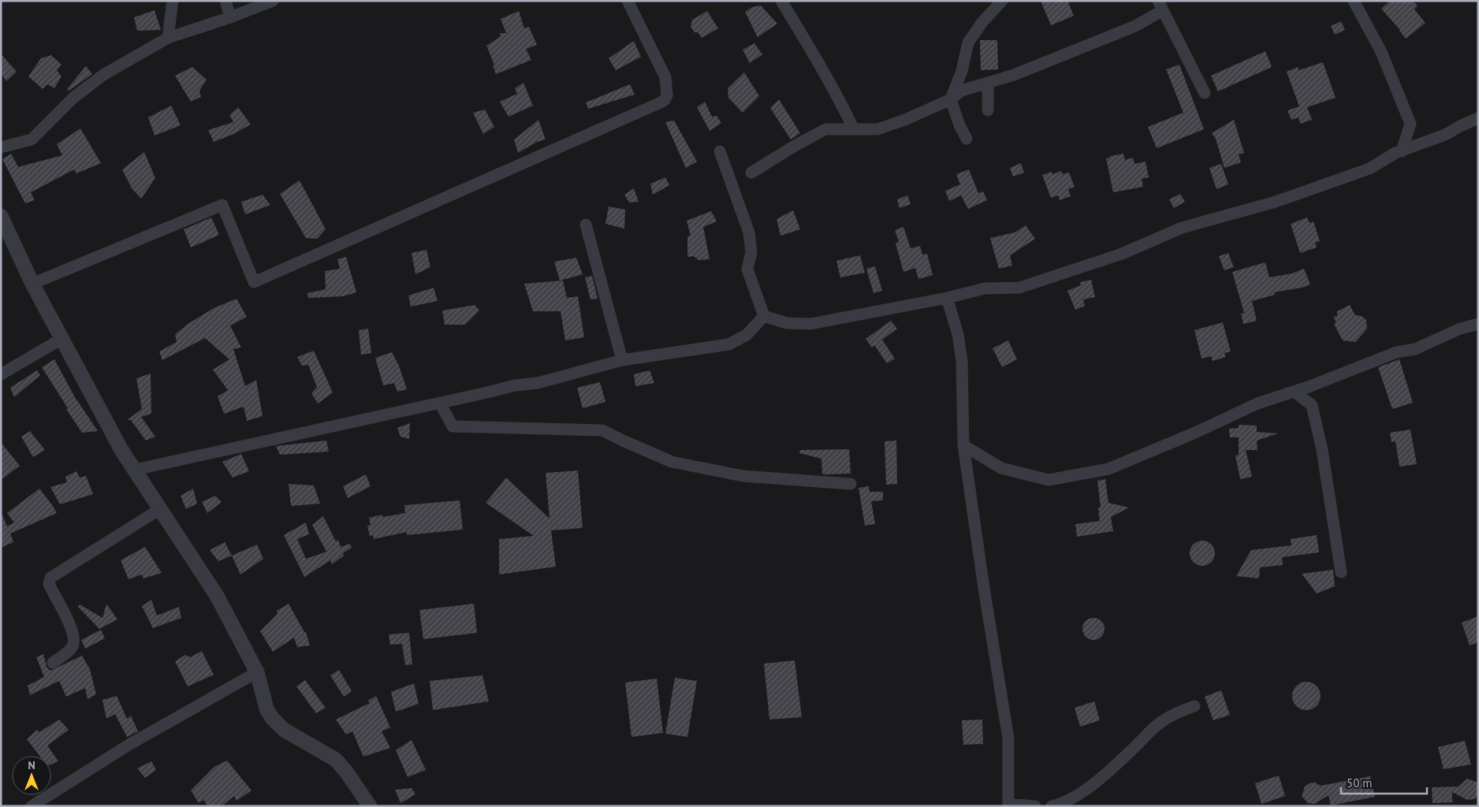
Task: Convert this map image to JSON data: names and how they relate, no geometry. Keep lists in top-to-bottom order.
{
  "scale_bar": "50 m",
  "north": "top"
}
